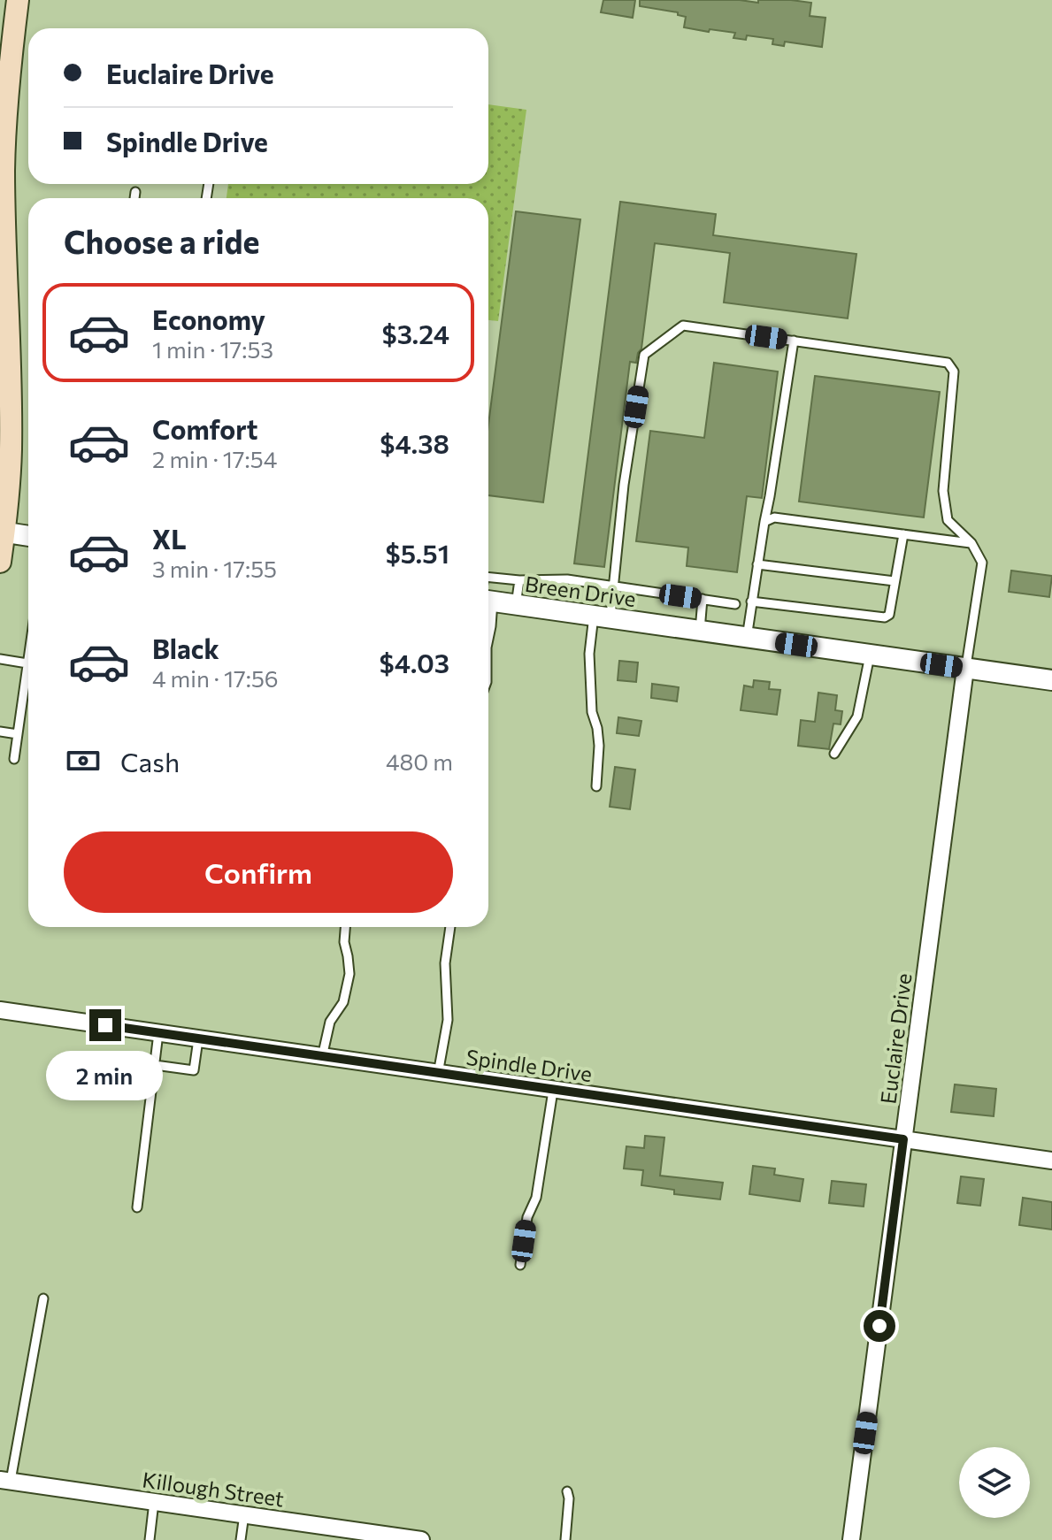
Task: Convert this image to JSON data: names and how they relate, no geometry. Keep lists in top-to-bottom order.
{
  "streets": {
    "street": [
      "Breen Drive",
      "Euclaire Drive",
      "Spindle Drive",
      "Killough Street"
    ]
  },
  "crossings": [
    ["Breen Drive", "Euclaire Drive"],
    ["Euclaire Drive", "Spindle Drive"]
  ],
  "page": {
    "banner": ["Euclaire Drive", "Spindle Drive"],
    "heading": "Choose a ride",
    "list": [
      {
        "name": "Economy",
        "note": "1 min · 17:53",
        "value": "$3.24"
      },
      {
        "name": "Comfort",
        "note": "2 min · 17:54",
        "value": "$4.38"
      },
      {
        "name": "XL",
        "note": "3 min · 17:55",
        "value": "$5.51"
      },
      {
        "name": "Black",
        "note": "4 min · 17:56",
        "value": "$4.03"
      }
    ],
    "pay": ["Cash", "480 m"],
    "buttons": "Confirm",
    "bubble": "2 min"
  }
}
